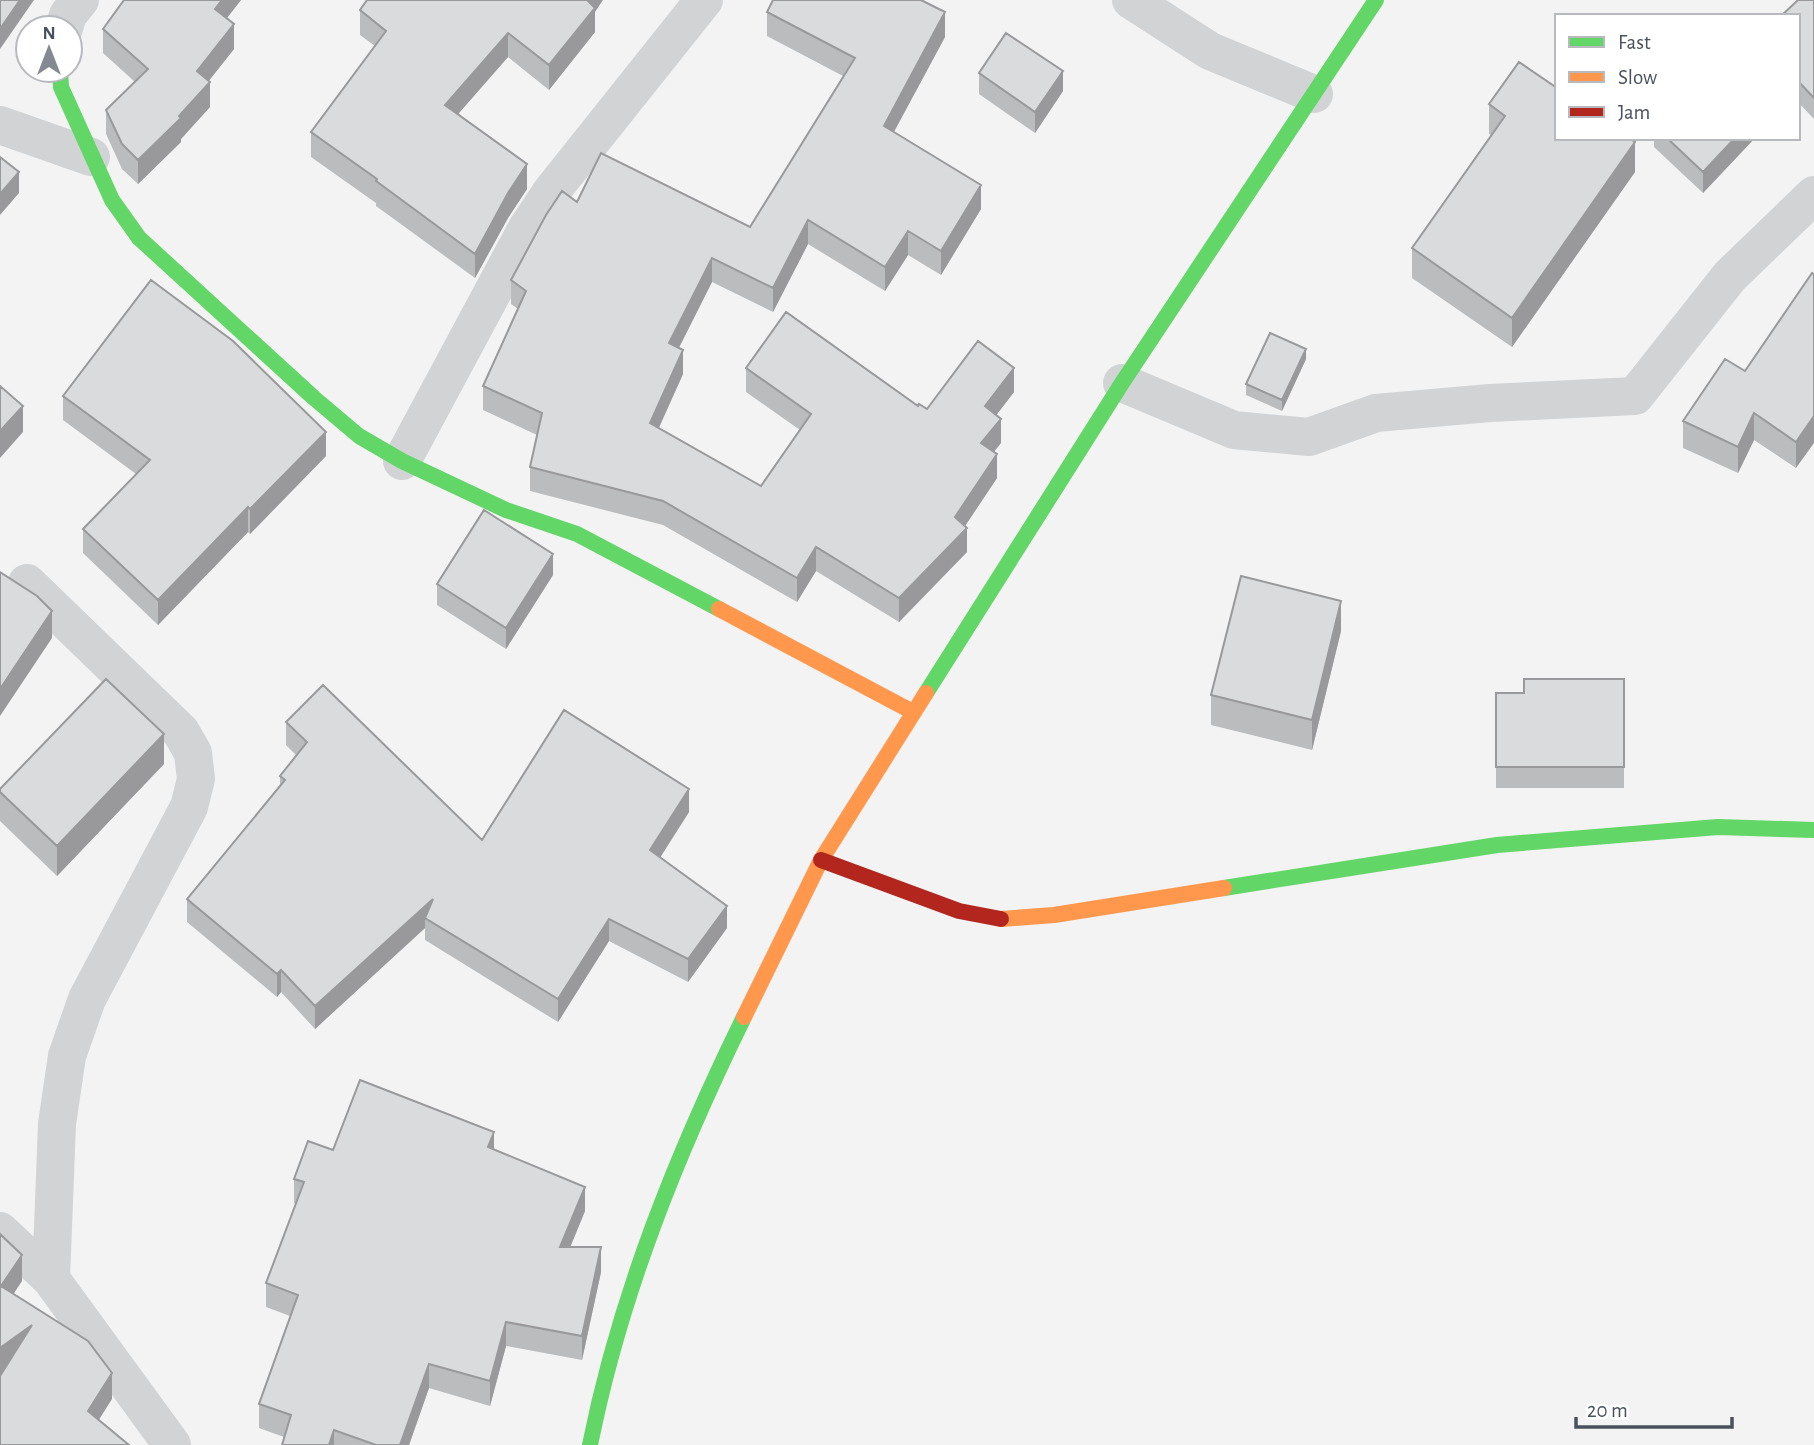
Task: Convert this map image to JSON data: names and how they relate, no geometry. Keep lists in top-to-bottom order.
{
  "legend": ["Fast", "Slow", "Jam"],
  "scale_bar": "20 m",
  "north": "top"
}
